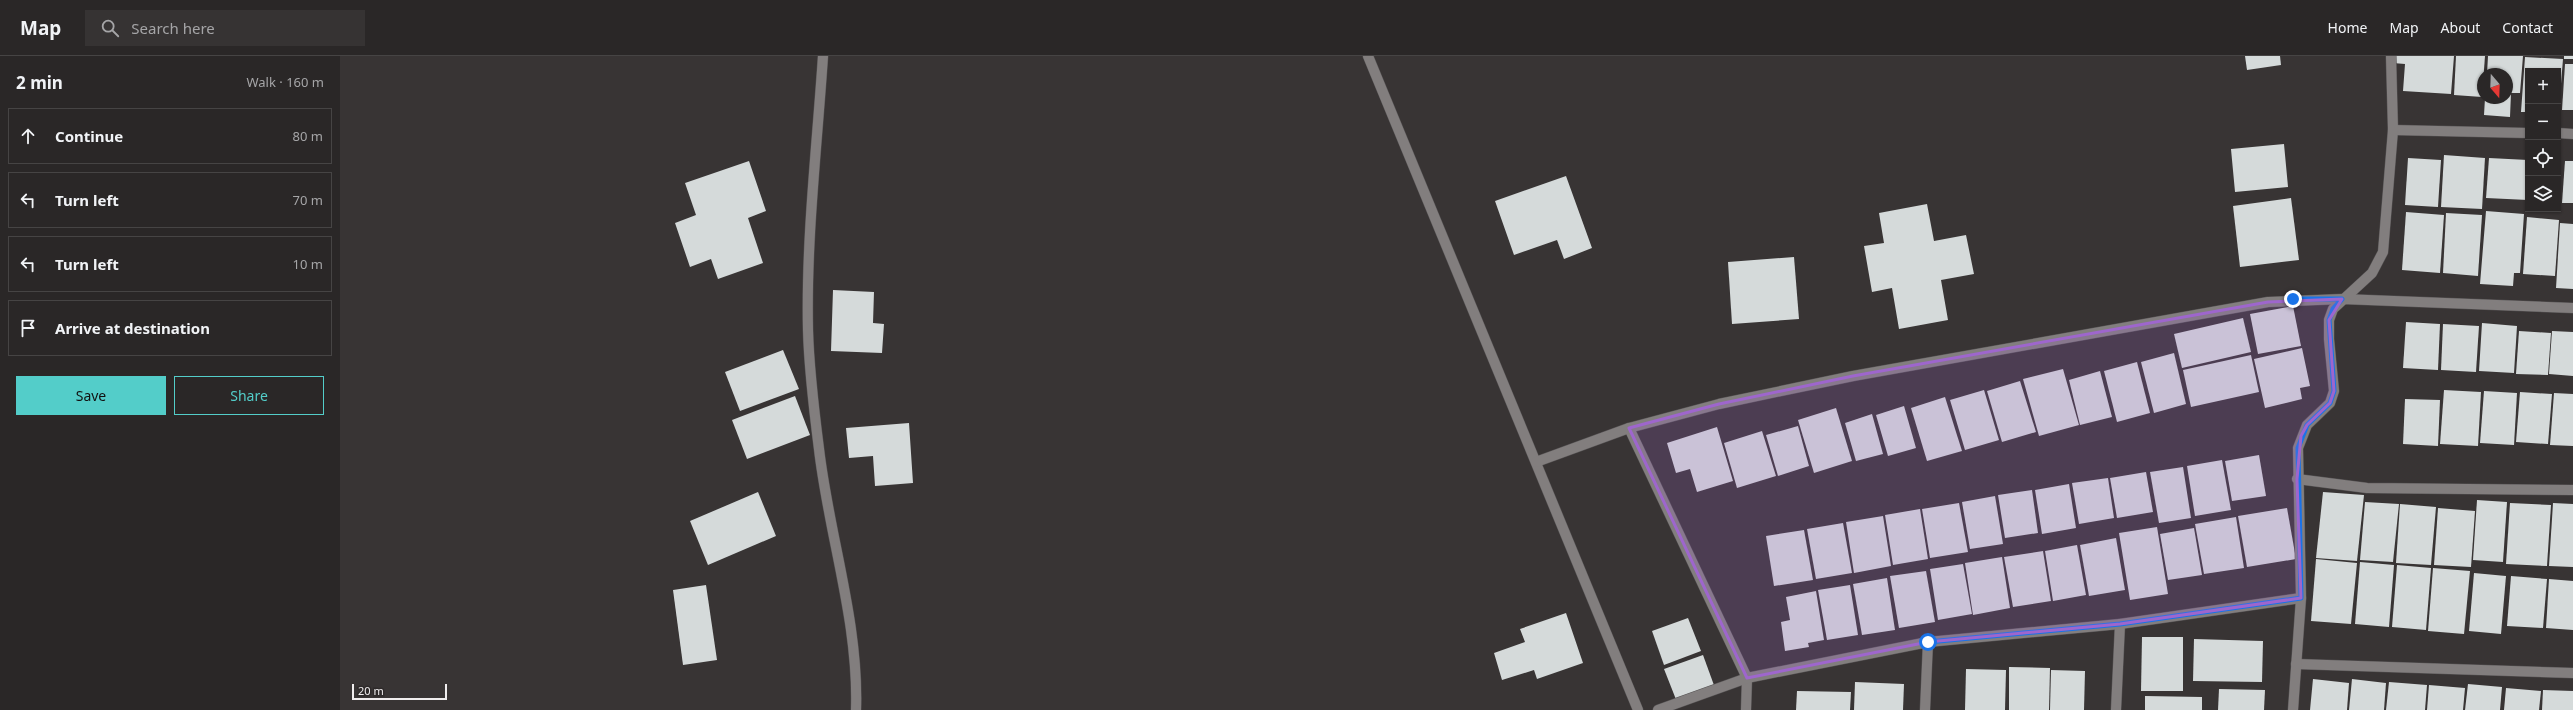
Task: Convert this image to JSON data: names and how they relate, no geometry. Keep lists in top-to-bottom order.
{
  "scale_bar": "20 m",
  "north": "bottom",
  "page": {
    "header": "Map",
    "search": "Search here",
    "nav": [
      "Home",
      "Map",
      "About",
      "Contact"
    ],
    "heading": ["2 min", "Walk · 160 m"],
    "map_buttons": ["+", "−"],
    "list": [
      ["Continue", "80 m"],
      ["Turn left", "70 m"],
      ["Turn left", "10 m"],
      "Arrive at destination"
    ],
    "buttons": ["Save", "Share"],
    "scale": "20 m"
  }
}
